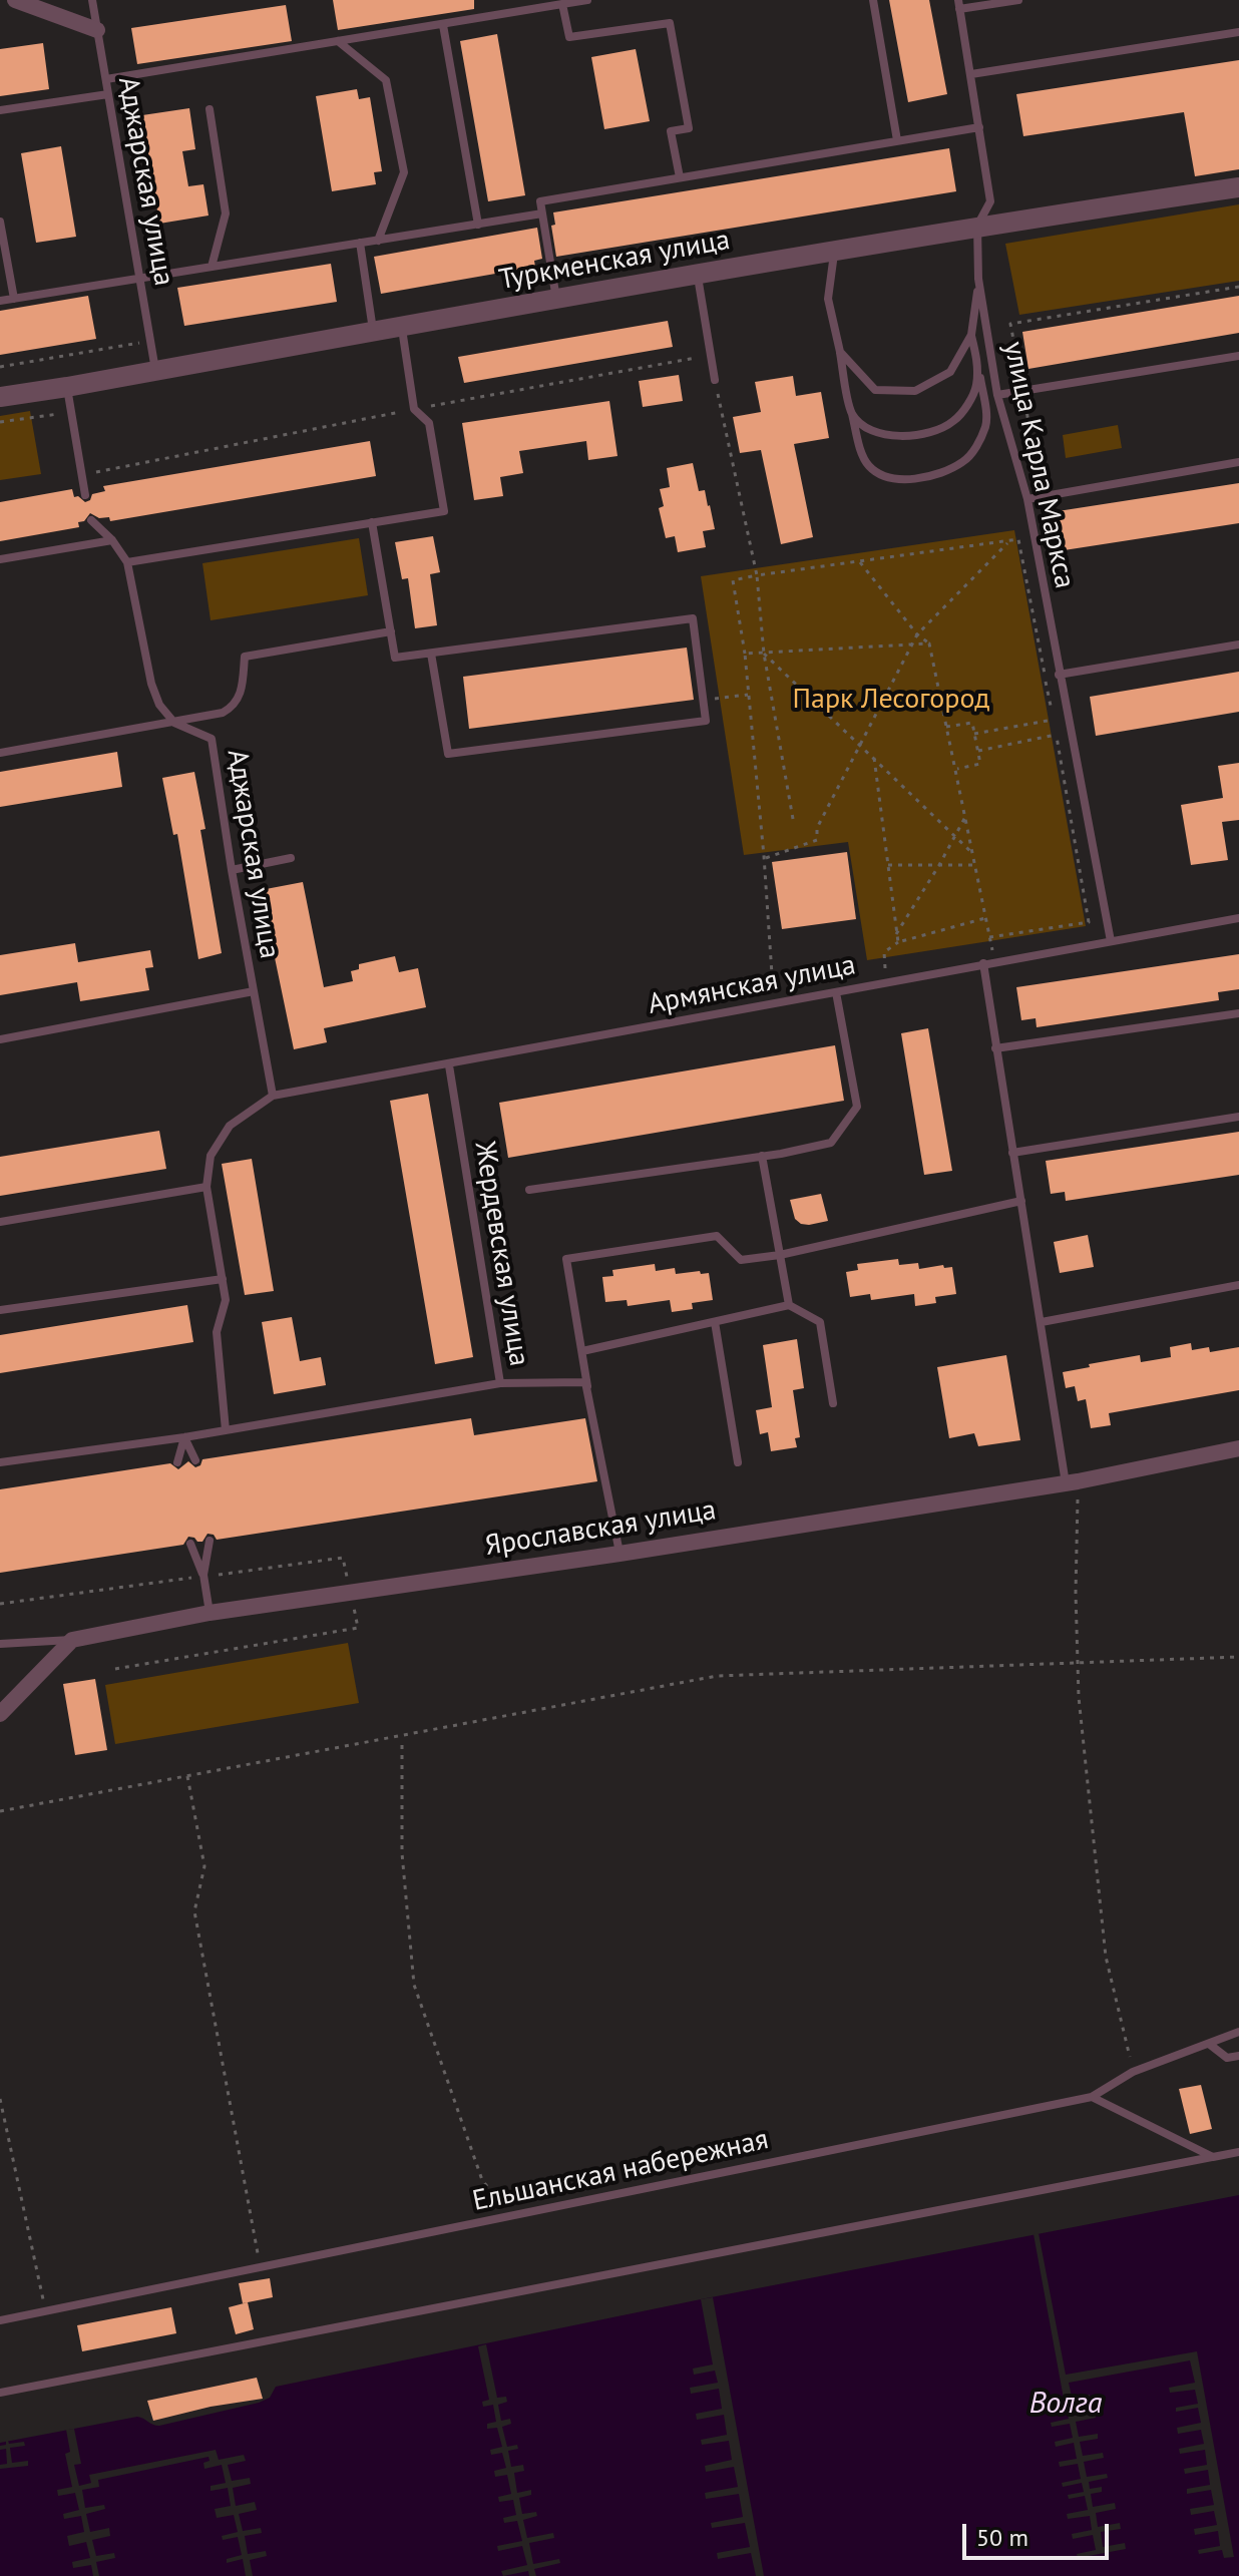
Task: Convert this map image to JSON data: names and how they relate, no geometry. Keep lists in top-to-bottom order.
{
  "streets": {
    "street": ["Туркменская улица", "Ярославская улица"],
    "lane": [
      "Аджарская улица",
      "улица Карла Маркса",
      "Армянская улица",
      "Жердевская улица",
      "Ельшанская набережная"
    ]
  },
  "crossings": [
    ["Аджарская улица", "Туркменская улица"],
    ["Аджарская улица", "Армянская улица"],
    ["Туркменская улица", "улица Карла Маркса"],
    ["улица Карла Маркса", "Армянская улица"],
    ["Армянская улица", "Жердевская улица"]
  ],
  "water": ["Волга"],
  "parks": ["Парк Лесогород"],
  "scale_bar": "50 m"
}
